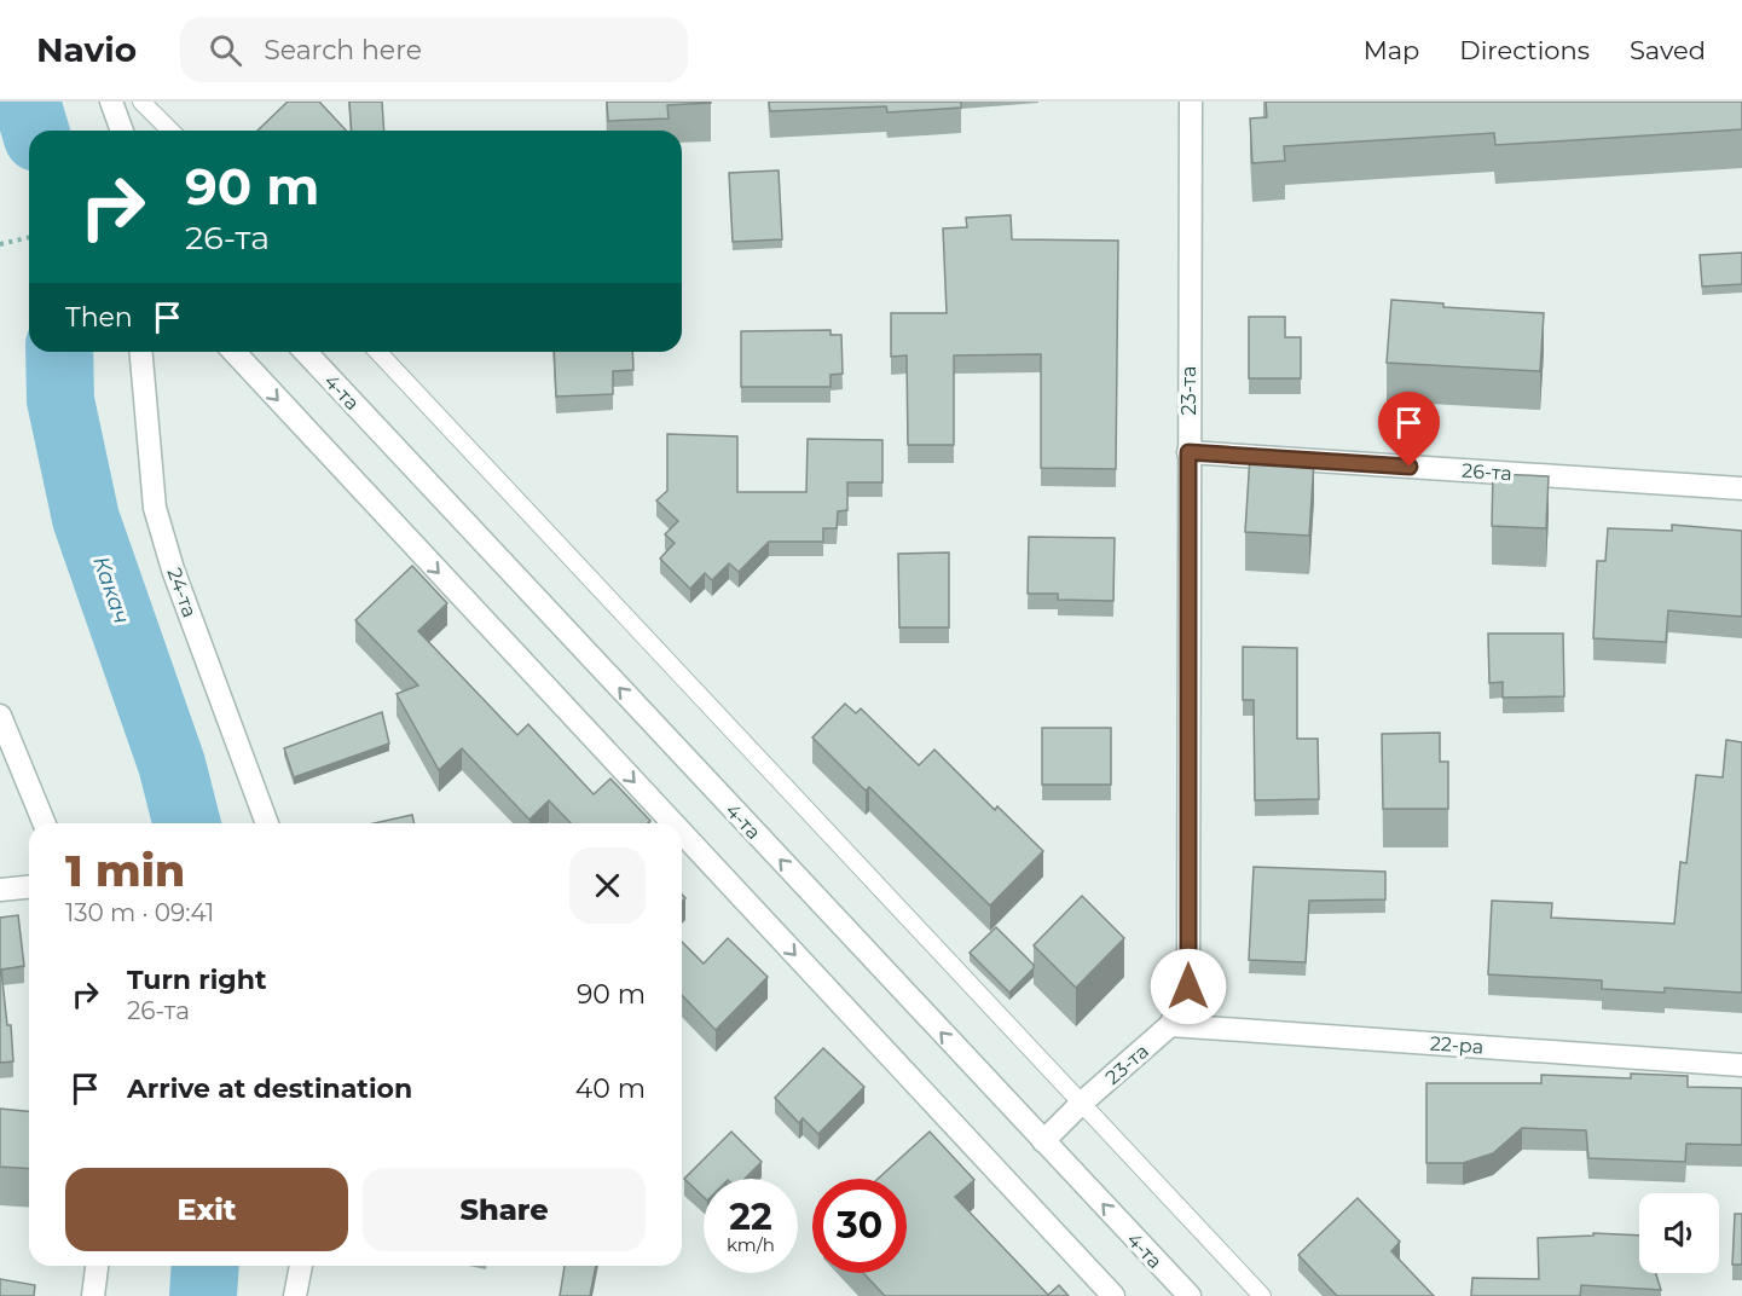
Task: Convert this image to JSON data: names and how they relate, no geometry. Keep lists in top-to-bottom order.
{
  "streets": {
    "street": [
      "23-та",
      "4-та",
      "26-та",
      "24-та",
      "22-ра"
    ]
  },
  "crossings": [
    ["23-та", "4-та"],
    ["23-та", "26-та"],
    ["23-та", "22-ра"]
  ],
  "water": ["Какач"],
  "page": {
    "header": "Navio",
    "search": "Search here",
    "nav": ["Map", "Directions", "Saved"],
    "turn": ["90 m", "26-та"],
    "then": "Then",
    "heading": ["1 min", "130 m · 09:41"],
    "list": [
      {
        "name": "Turn right",
        "note": "26-та",
        "value": "90 m"
      },
      {
        "name": "Arrive at destination",
        "value": "40 m"
      }
    ],
    "buttons": ["Exit", "Share"],
    "speed": "22 km/h",
    "limit": "30"
  }
}
